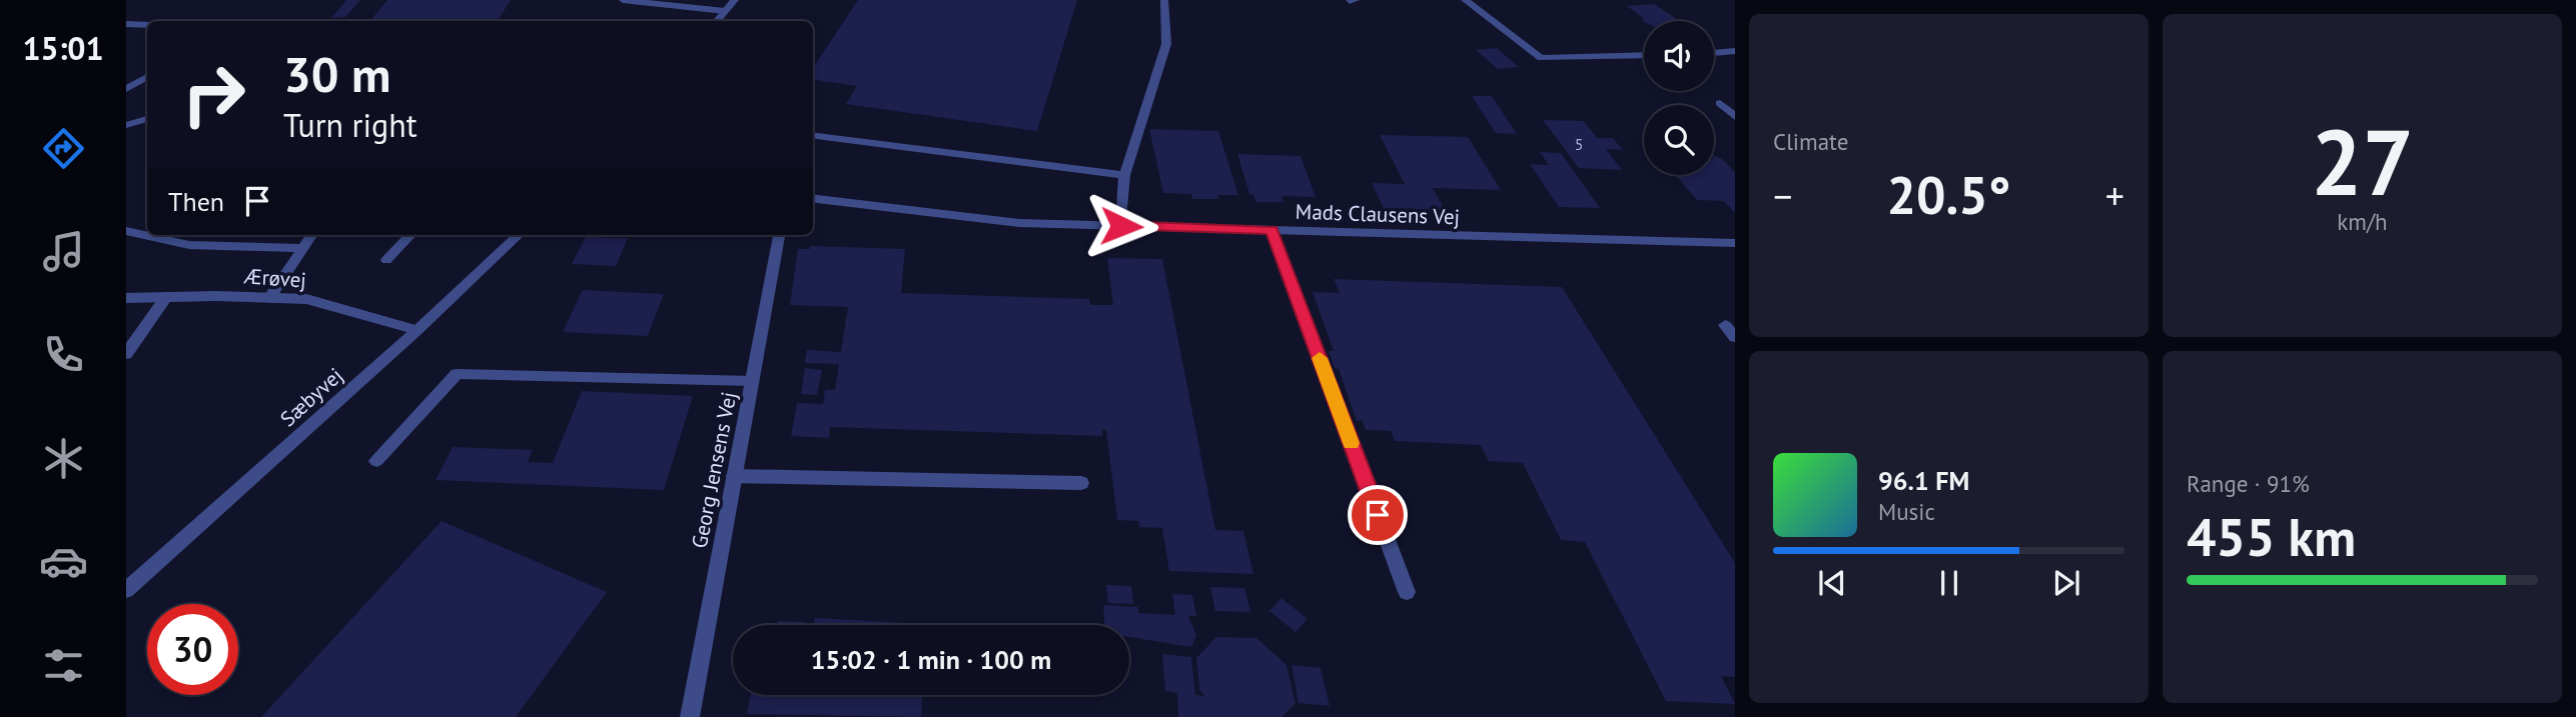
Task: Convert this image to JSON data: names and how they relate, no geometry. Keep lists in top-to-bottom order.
{
  "streets": {
    "street": [
      "Mads Clausens Vej",
      "Ærøvej",
      "Sæbyvej",
      "Georg Jensens Vej"
    ]
  },
  "crossings": [
    ["Ærøvej", "Sæbyvej"]
  ],
  "house_numbers": ["5"],
  "page": {
    "tabs": "15:01",
    "tile": [
      "Climate",
      ["27", "km/h"],
      ["Range · 91%", "455 km"]
    ],
    "turn": ["30 m", "Turn right"],
    "heat": ["−", "20.5°", "+"],
    "then": "Then",
    "song": ["96.1 FM", "Music"],
    "limit": "30",
    "trip": "15:02 · 1 min · 100 m"
  }
}
